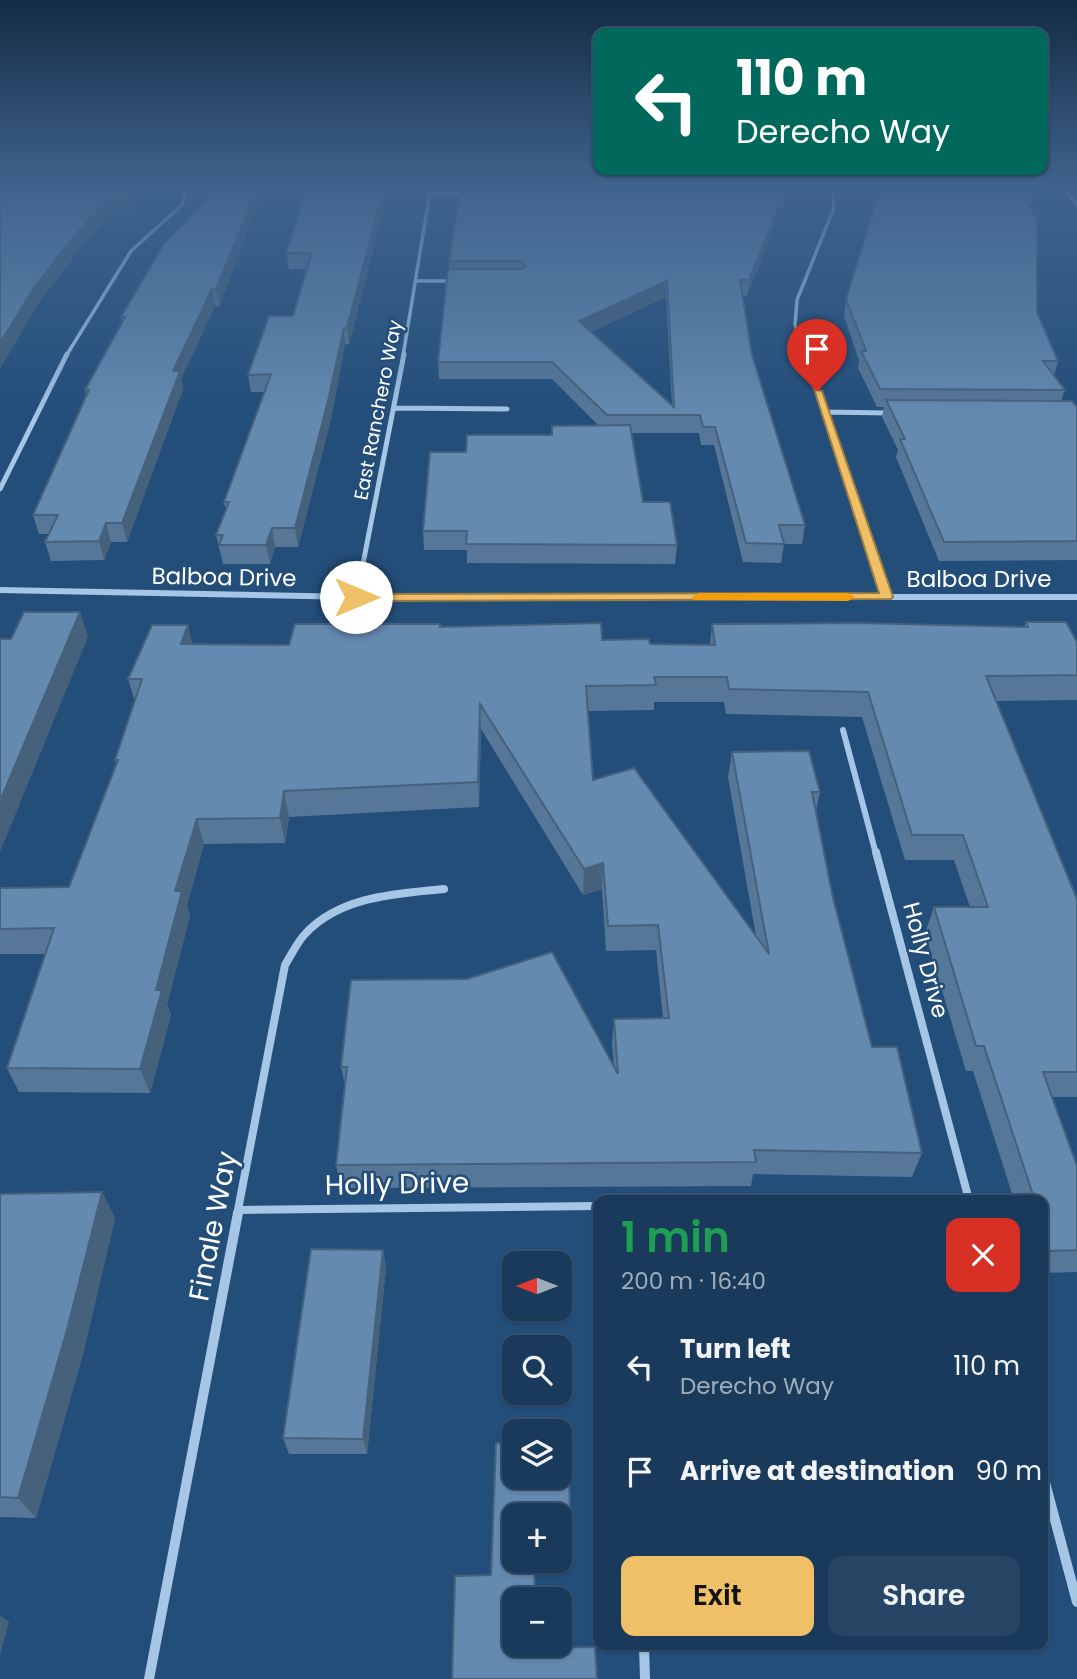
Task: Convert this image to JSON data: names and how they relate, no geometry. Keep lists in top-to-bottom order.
{
  "streets": {
    "street": [
      "East Ranchero Way",
      "Balboa Drive",
      "Holly Drive",
      "Finale Way"
    ]
  },
  "crossings": [
    ["East Ranchero Way", "Balboa Drive"],
    ["Holly Drive", "Finale Way"]
  ],
  "north": "left",
  "page": {
    "turn": ["110 m", "Derecho Way"],
    "heading": ["1 min", "200 m · 16:40"],
    "map_buttons": ["+", "−"],
    "list": [
      {
        "name": "Turn left",
        "note": "Derecho Way",
        "value": "110 m"
      },
      {
        "name": "Arrive at destination",
        "value": "90 m"
      }
    ],
    "buttons": ["Exit", "Share"]
  }
}
